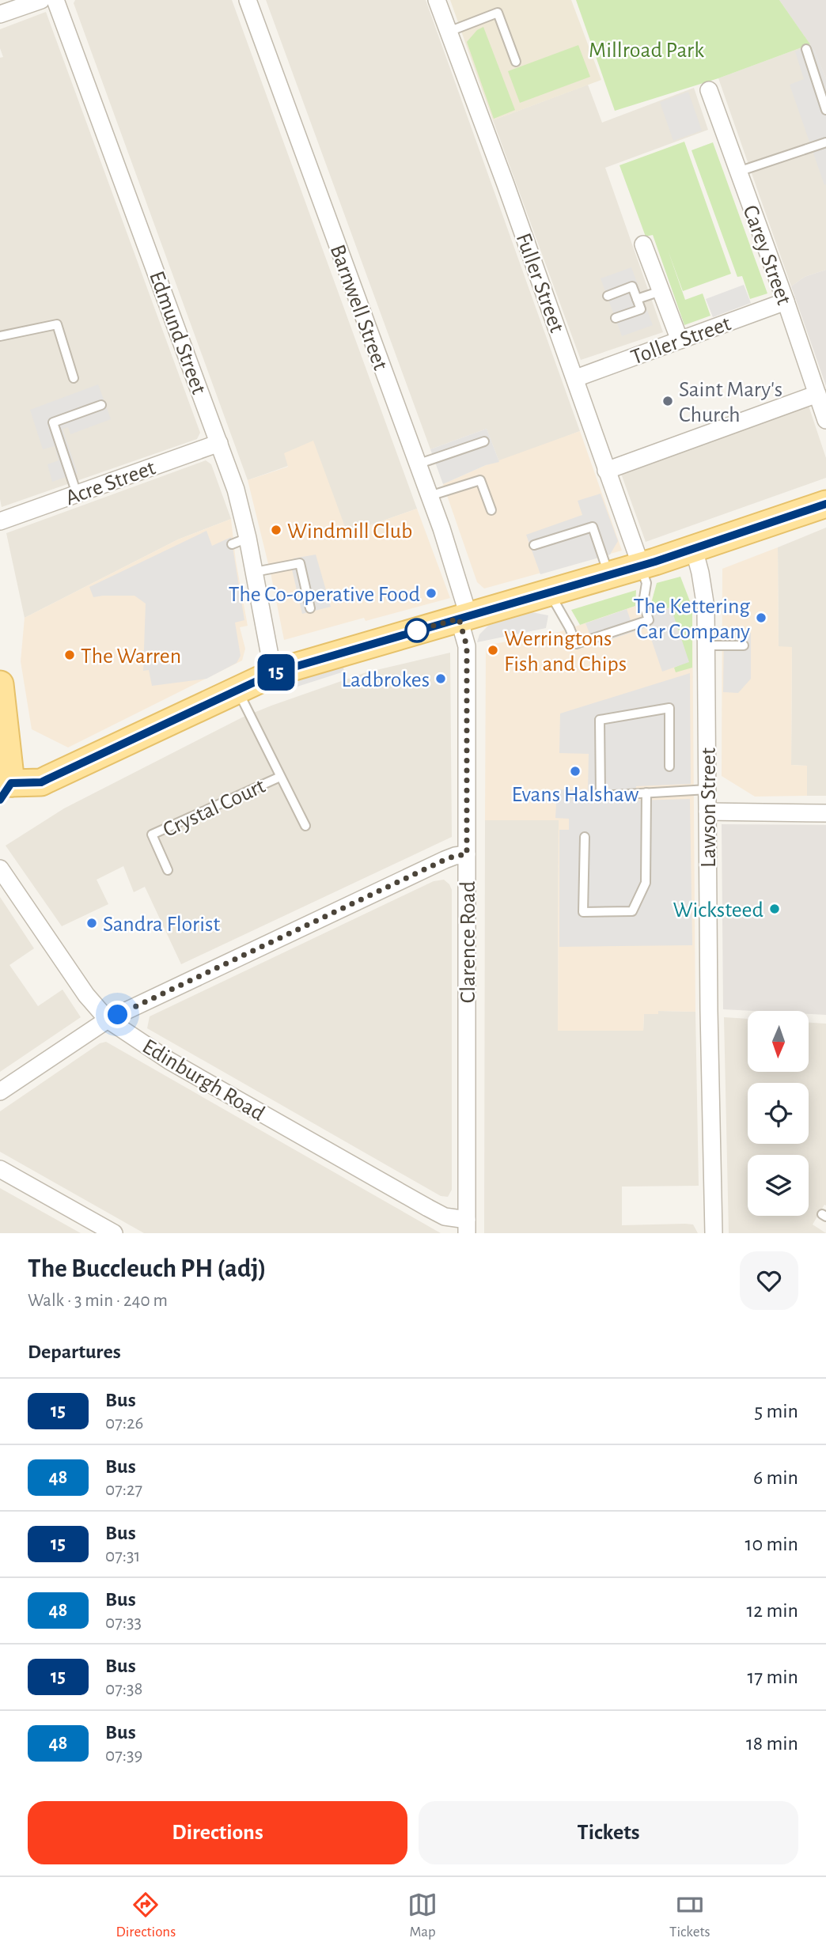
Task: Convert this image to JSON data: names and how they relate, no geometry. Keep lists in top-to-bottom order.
{
  "streets": {
    "street": [
      "Carey Street",
      "Fuller Street",
      "Barnwell Street",
      "Edmund Street",
      "Toller Street",
      "Acre Street",
      "Lawson Street",
      "Clarence Road",
      "Edinburgh Road"
    ],
    "lane": ["Crystal Court"]
  },
  "crossings": [
    ["Carey Street", "Toller Street"],
    ["Fuller Street", "Toller Street"],
    ["Barnwell Street", "Clarence Road"],
    ["Edmund Street", "Acre Street"],
    ["Clarence Road", "Edinburgh Road"]
  ],
  "parks": ["Millroad Park"],
  "places": [
    "Saint Mary's Church",
    "Windmill Club",
    "The Co-operative Food",
    "The Kettering Car Company",
    "Werringtons Fish and Chips",
    "The Warren",
    "Ladbrokes",
    "Evans Halshaw",
    "Wicksteed",
    "Sandra Florist"
  ],
  "lines": ["bus line 15"],
  "north": "bottom",
  "page": {
    "on_map": "15",
    "heading": [
      ["The Buccleuch PH (adj)", "Walk · 3 min · 240 m"],
      "Departures"
    ],
    "list": [
      {
        "mark": "15",
        "name": "Bus",
        "note": "07:26",
        "value": "5 min"
      },
      {
        "mark": "48",
        "name": "Bus",
        "note": "07:27",
        "value": "6 min"
      },
      {
        "mark": "15",
        "name": "Bus",
        "note": "07:31",
        "value": "10 min"
      },
      {
        "mark": "48",
        "name": "Bus",
        "note": "07:33",
        "value": "12 min"
      },
      {
        "mark": "15",
        "name": "Bus",
        "note": "07:38",
        "value": "17 min"
      },
      {
        "mark": "48",
        "name": "Bus",
        "note": "07:39",
        "value": "18 min"
      }
    ],
    "buttons": ["Directions", "Tickets"],
    "tabs": ["Directions", "Map", "Tickets"]
  }
}
